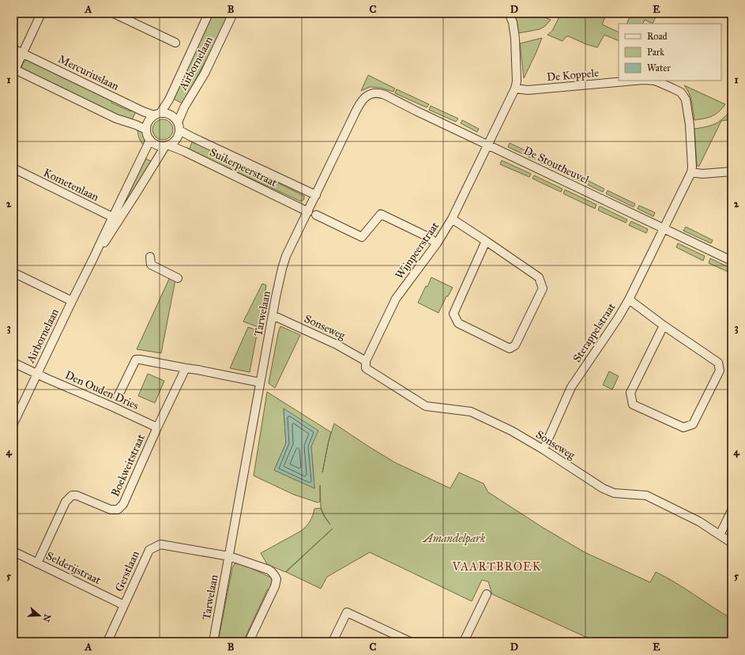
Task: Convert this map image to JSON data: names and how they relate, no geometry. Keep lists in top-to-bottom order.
{
  "streets": {
    "street": [
      "Airbornelaan",
      "Mercuriuslaan",
      "De Koppele",
      "De Stoutheuvel",
      "Suikerpeerstraat",
      "Kometenlaan",
      "Wijnpeerstraat",
      "Tarwelaan",
      "Sonseweg",
      "Sterappelstraat",
      "Den Ouden Dries",
      "Boekweitstraat",
      "Selderijstraat",
      "Gerstlaan"
    ]
  },
  "crossings": [
    ["Airbornelaan", "Mercuriuslaan"],
    ["Airbornelaan", "Suikerpeerstraat"],
    ["Airbornelaan", "Kometenlaan"],
    ["Airbornelaan", "Den Ouden Dries"],
    ["Mercuriuslaan", "Suikerpeerstraat"],
    ["De Koppele", "De Stoutheuvel"],
    ["De Koppele", "Sterappelstraat"],
    ["De Stoutheuvel", "Wijnpeerstraat"],
    ["De Stoutheuvel", "Tarwelaan"],
    ["De Stoutheuvel", "Sterappelstraat"],
    ["Suikerpeerstraat", "Tarwelaan"],
    ["Wijnpeerstraat", "Sonseweg"],
    ["Tarwelaan", "Sonseweg"],
    ["Tarwelaan", "Gerstlaan"],
    ["Sonseweg", "Sterappelstraat"],
    ["Den Ouden Dries", "Boekweitstraat"],
    ["Boekweitstraat", "Selderijstraat"],
    ["Selderijstraat", "Gerstlaan"]
  ],
  "districts": ["VAARTBROEK"],
  "parks": ["Amandelpark"],
  "legend": ["Road", "Park", "Water"],
  "north": "right",
  "grid": {
    "columns": [
      "A",
      "B",
      "C",
      "D",
      "E"
    ],
    "rows": [
      "1",
      "2",
      "3",
      "4",
      "5"
    ]
  }
}
